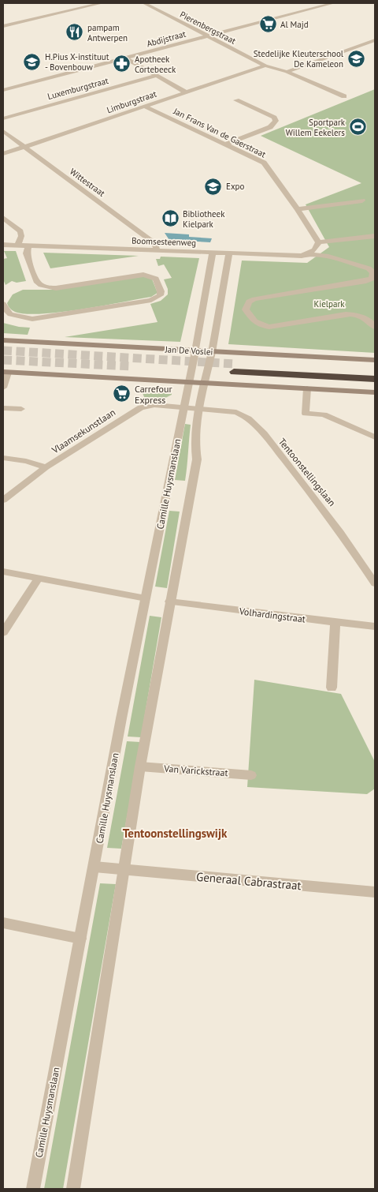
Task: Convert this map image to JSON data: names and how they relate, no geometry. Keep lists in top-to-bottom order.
{
  "streets": {
    "main road": ["Jan De Voslei"],
    "street": [
      "Pierenbergstraat",
      "Abdijstraat",
      "Luxemburgstraat",
      "Limburgstraat",
      "Jan Frans Van de Gaerstraat",
      "Wittestraat",
      "Boomsesteenweg",
      "Vlaamsekunstlaan",
      "Tentoonstellingslaan",
      "Camille Huysmanslaan",
      "Volhardingstraat",
      "Van Varickstraat",
      "Generaal Cabrastraat"
    ]
  },
  "crossings": [
    ["Pierenbergstraat", "Abdijstraat"],
    ["Pierenbergstraat", "Limburgstraat"],
    ["Limburgstraat", "Jan Frans Van de Gaerstraat"],
    ["Limburgstraat", "Wittestraat"],
    ["Wittestraat", "Boomsesteenweg"],
    ["Boomsesteenweg", "Camille Huysmanslaan"],
    ["Jan De Voslei", "Camille Huysmanslaan"],
    ["Vlaamsekunstlaan", "Camille Huysmanslaan"],
    ["Tentoonstellingslaan", "Camille Huysmanslaan"],
    ["Camille Huysmanslaan", "Volhardingstraat"],
    ["Camille Huysmanslaan", "Van Varickstraat"],
    ["Camille Huysmanslaan", "Generaal Cabrastraat"]
  ],
  "districts": ["Tentoonstellingswijk"],
  "parks": ["Kielpark"],
  "places": {
    "supermarket": ["Al Majd", "Carrefour Express"],
    "restaurant": ["pampam Antwerpen"],
    "school or university": ["Stedelijke Kleuterschool De Kameleon", "H.Pius X-instituut - Bovenbouw", "Expo"],
    "pharmacy": ["Apotheek Cortebeeck"],
    "sports": ["Sportpark Willem Eekelers"],
    "library": ["Bibliotheek Kielpark"]
  }
}
